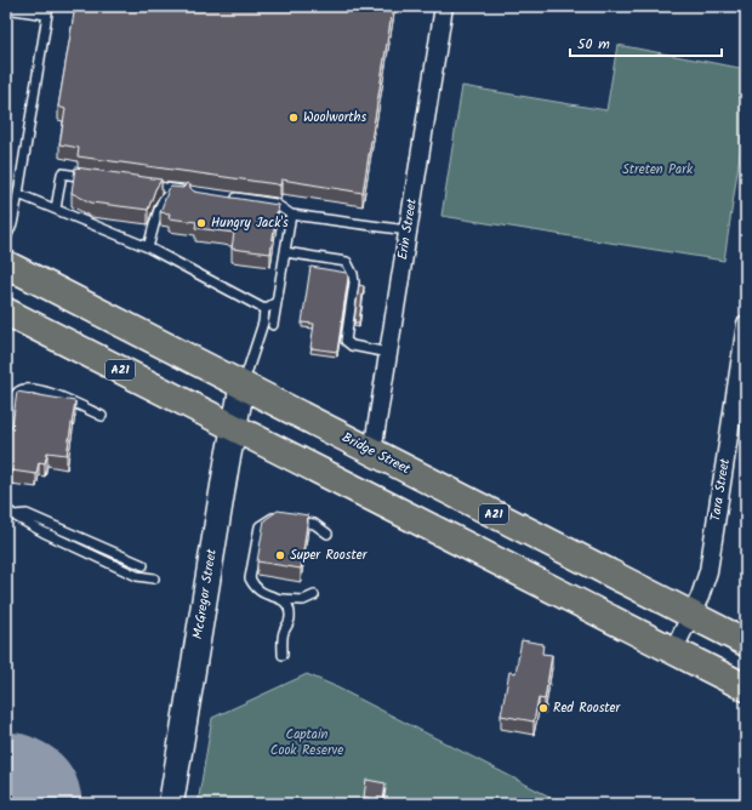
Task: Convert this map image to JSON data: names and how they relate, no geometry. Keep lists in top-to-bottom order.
{
  "streets": {
    "highway": ["A21", "Bridge Street"],
    "street": ["Erin Street", "Tara Street", "McGregor Street"]
  },
  "crossings": [
    ["Erin Street", "Bridge Street"],
    ["A21", "Tara Street"],
    ["A21", "McGregor Street"],
    ["Bridge Street", "Tara Street"],
    ["Bridge Street", "McGregor Street"]
  ],
  "parks": ["Streten Park", "Captain Cook Reserve"],
  "places": [
    "Woolworths",
    "Hungry Jack's",
    "Super Rooster",
    "Red Rooster"
  ],
  "scale_bar": "50 m"
}
